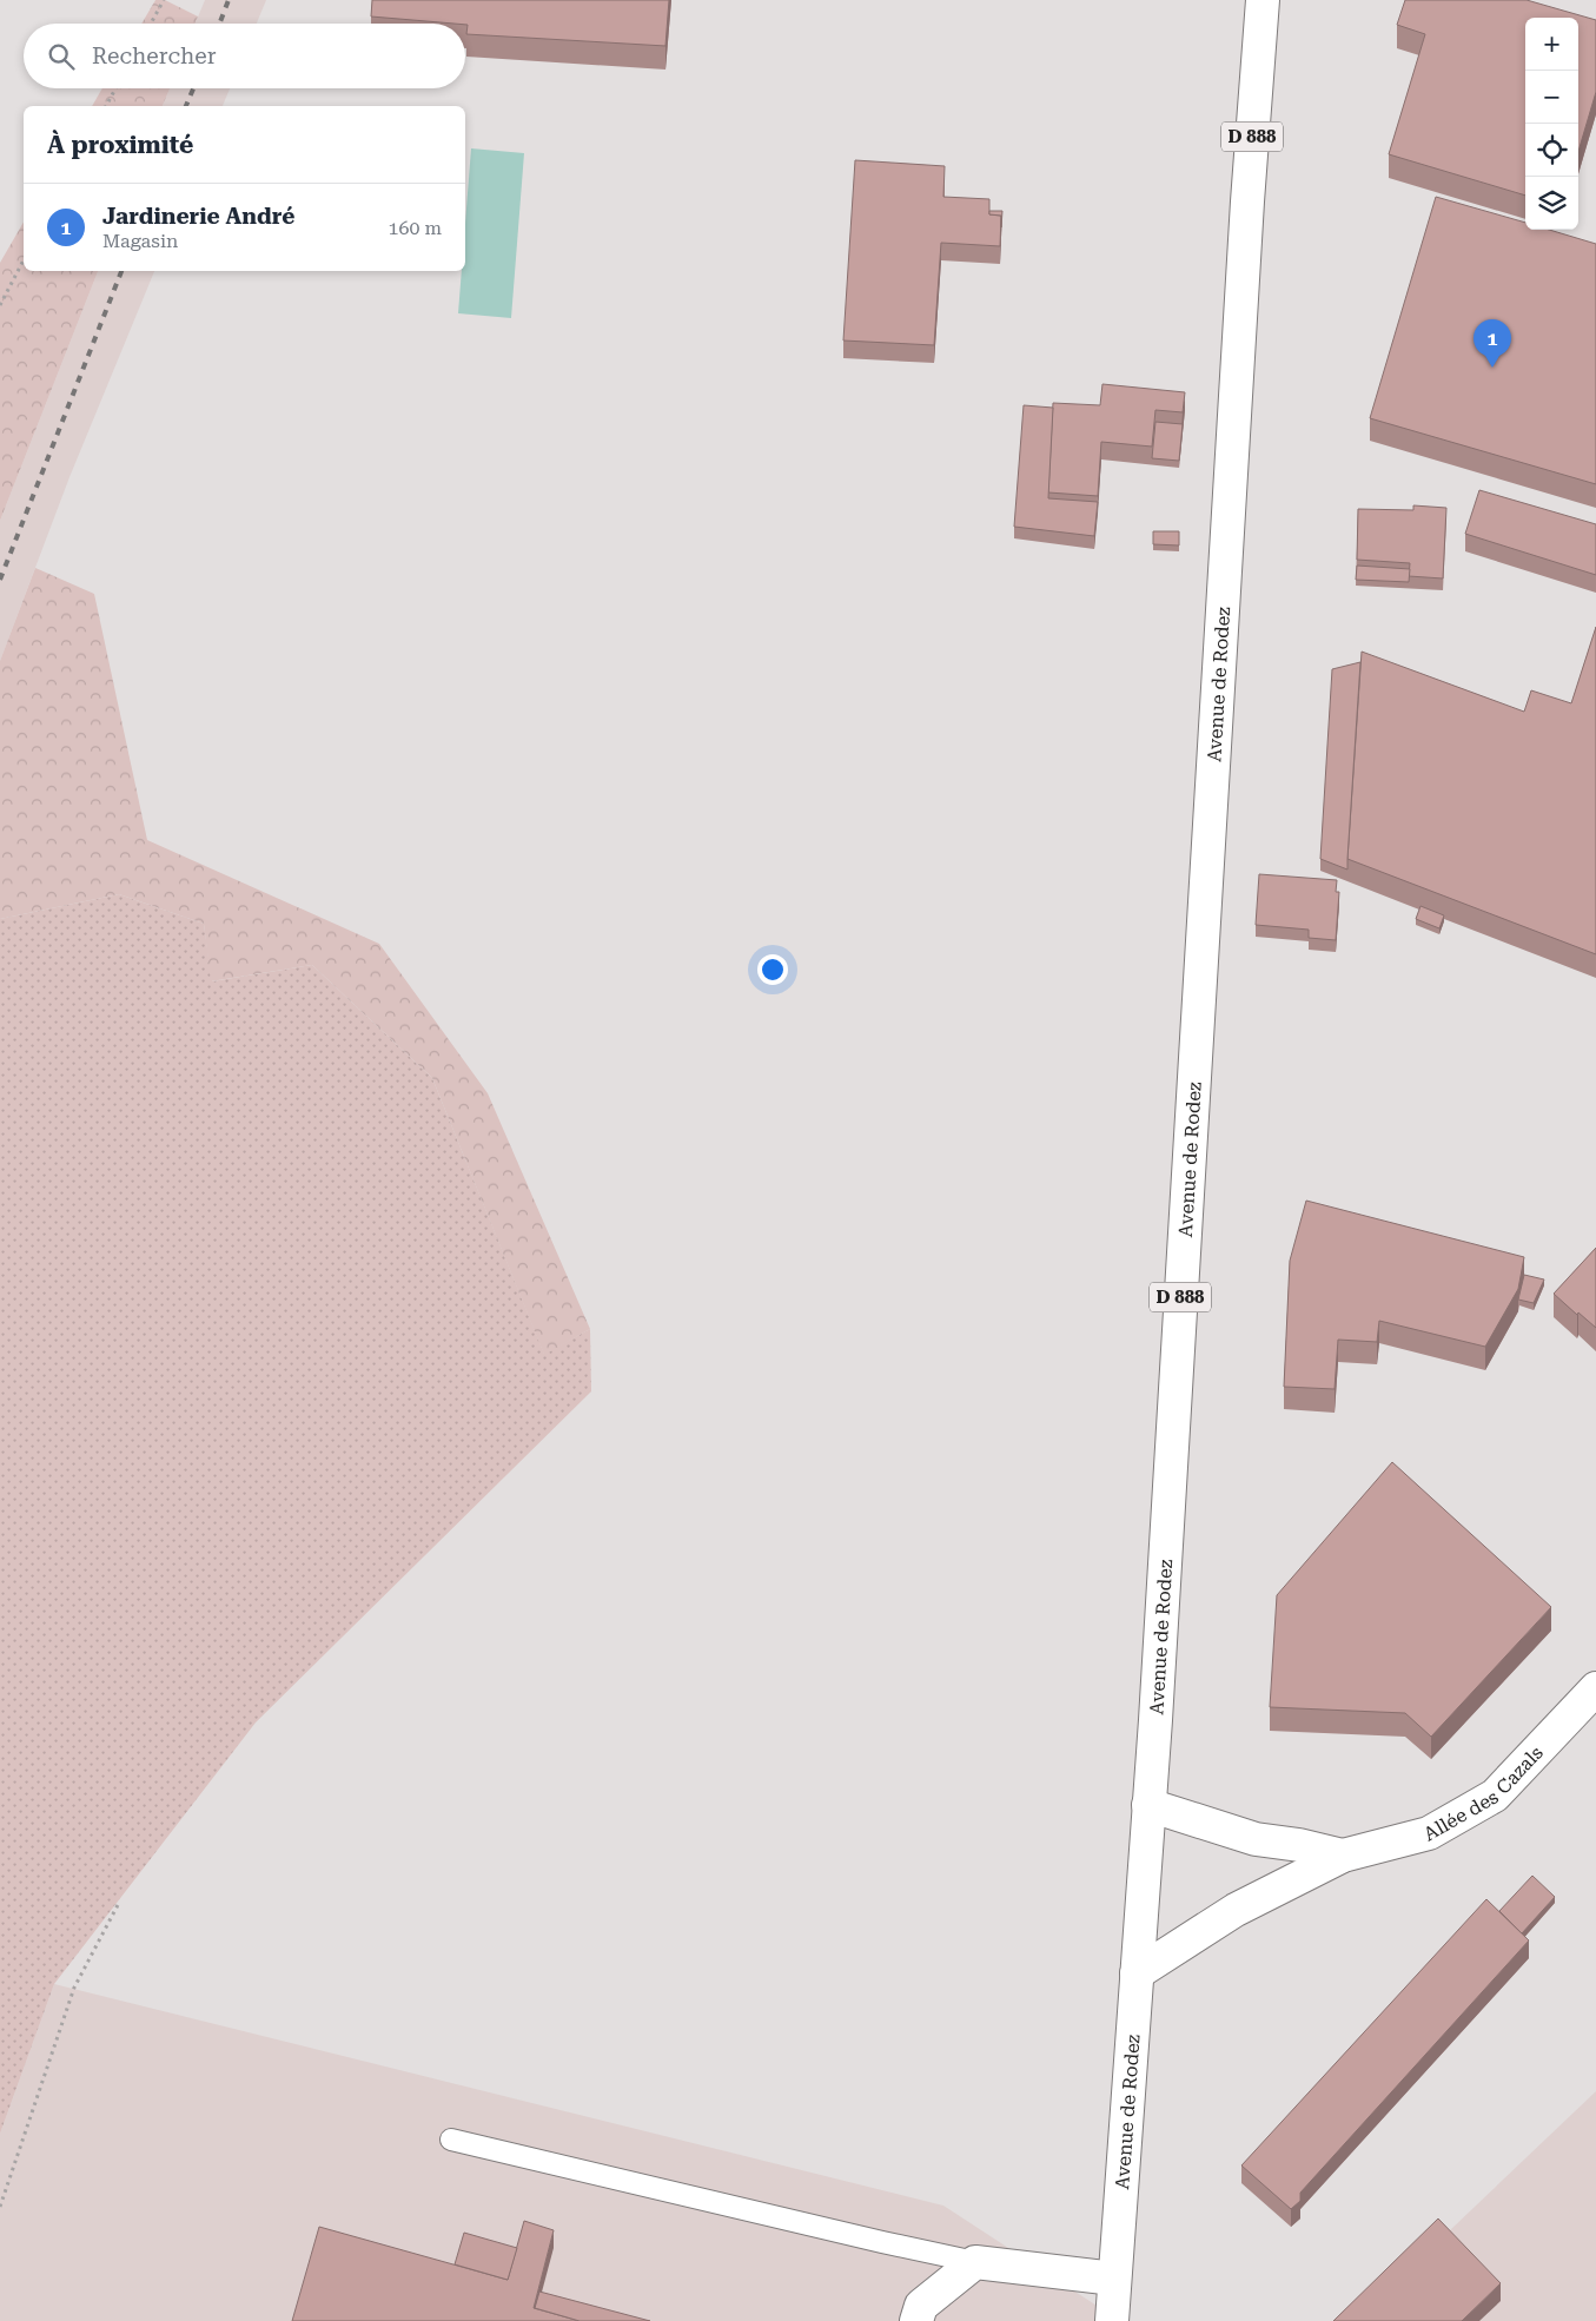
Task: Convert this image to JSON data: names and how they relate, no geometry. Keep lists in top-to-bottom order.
{
  "streets": {
    "main road": ["D 888", "Avenue de Rodez", "Allée des Cazals"]
  },
  "crossings": [
    ["Avenue de Rodez", "Allée des Cazals"]
  ],
  "page": {
    "map_buttons": ["+", "−"],
    "search": "Rechercher",
    "heading": "À proximité",
    "list": [
      {
        "mark": "1",
        "name": "Jardinerie André",
        "note": "Magasin",
        "value": "160 m"
      }
    ],
    "pins": "1"
  }
}
